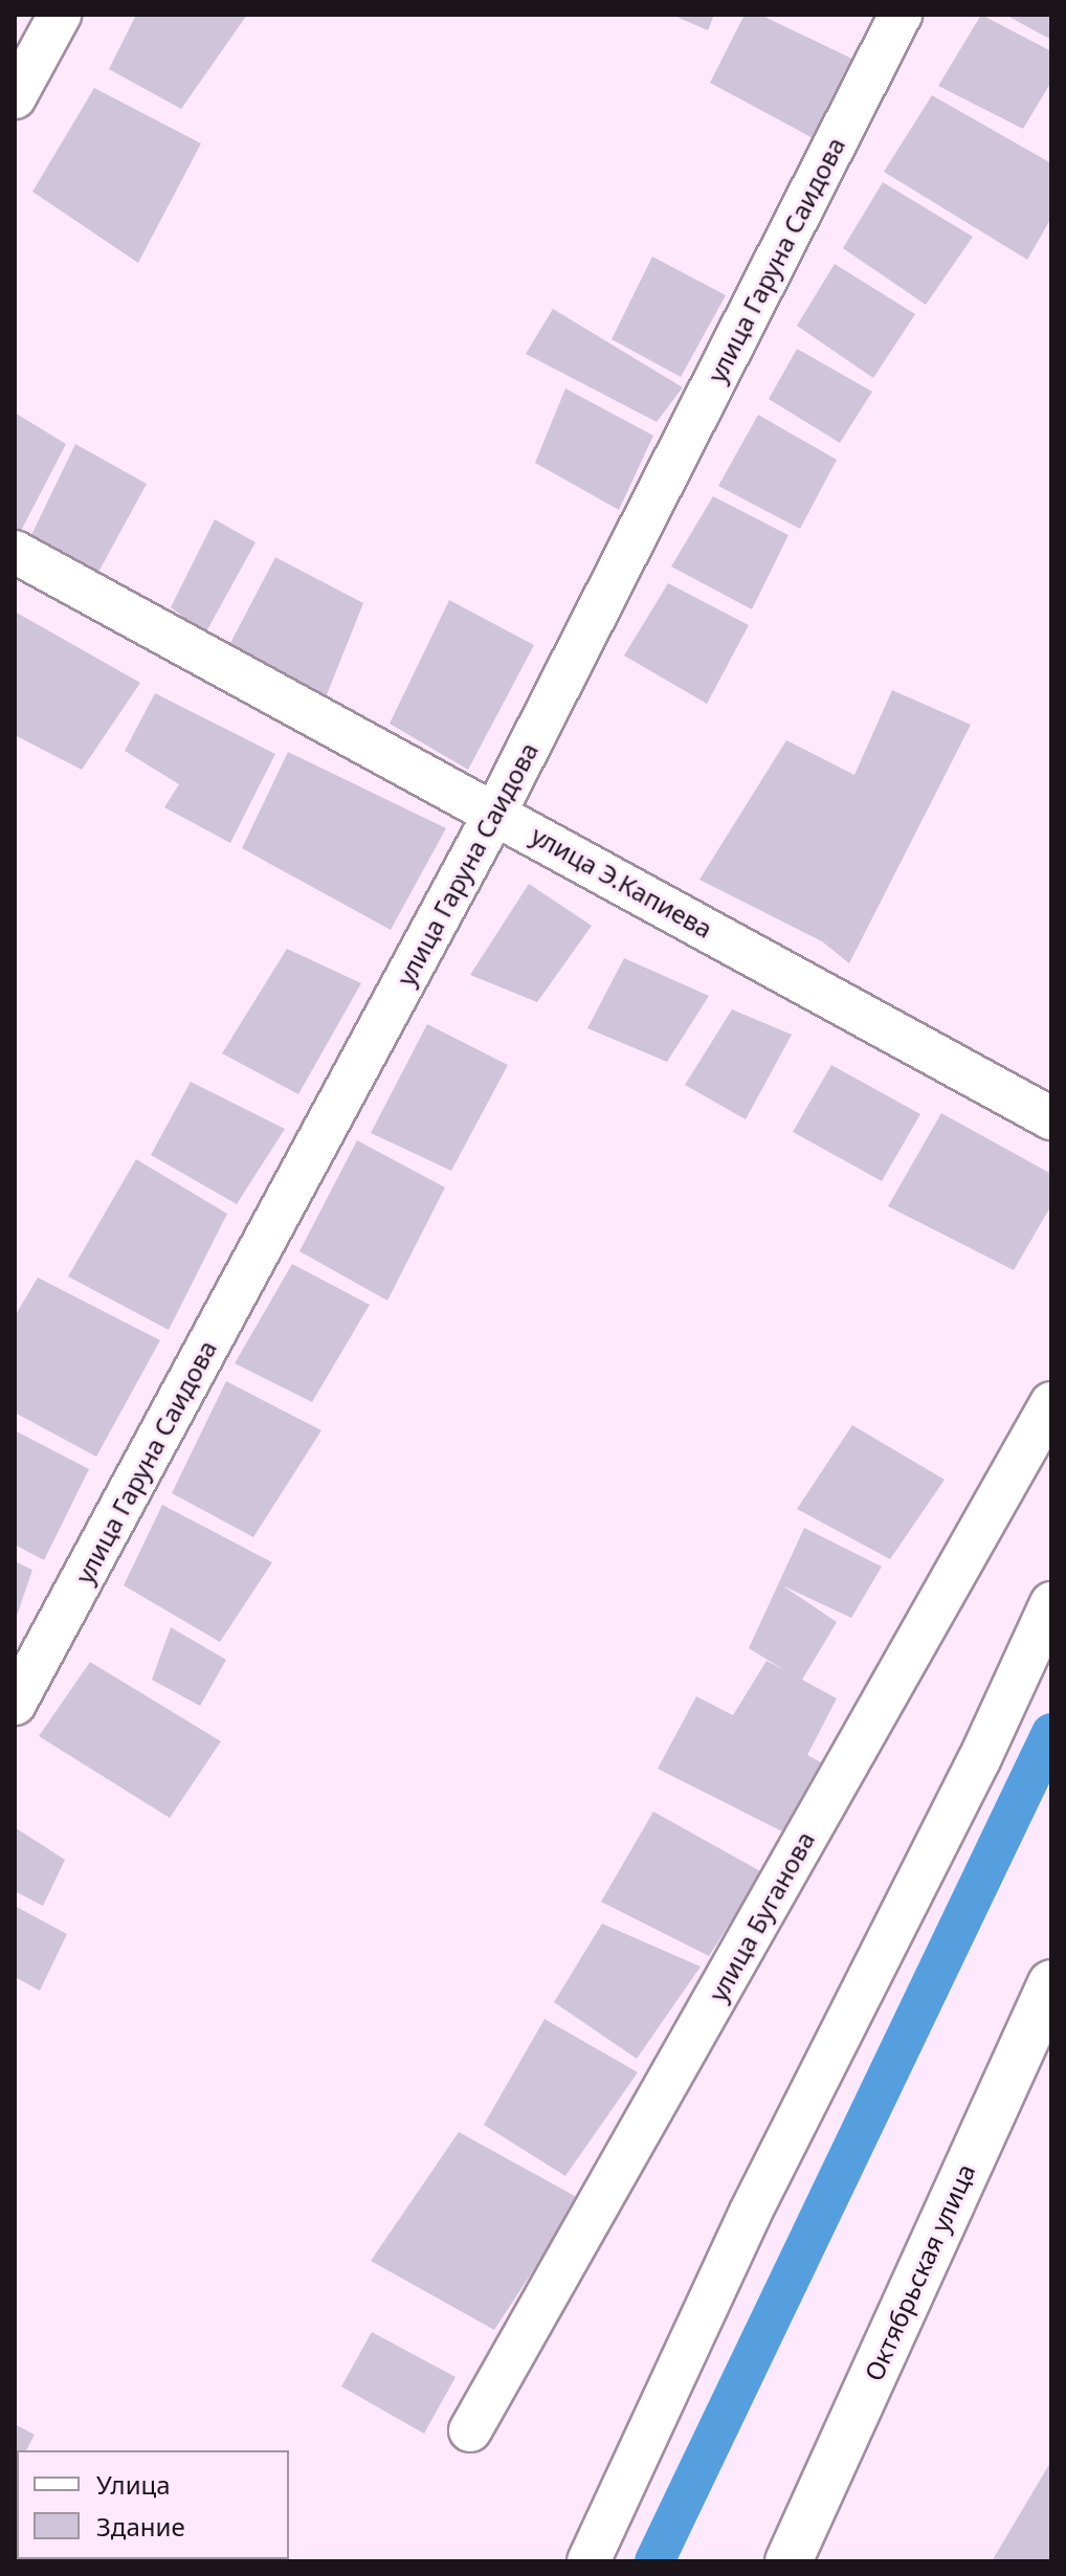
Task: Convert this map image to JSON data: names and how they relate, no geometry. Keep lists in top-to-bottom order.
{
  "streets": {
    "street": [
      "улица Гаруна Саидова",
      "улица Э.Капиева",
      "улица Буганова",
      "Октябрьская улица"
    ]
  },
  "crossings": [
    ["улица Гаруна Саидова", "улица Э.Капиева"]
  ],
  "legend": ["Улица", "Здание"]
}
